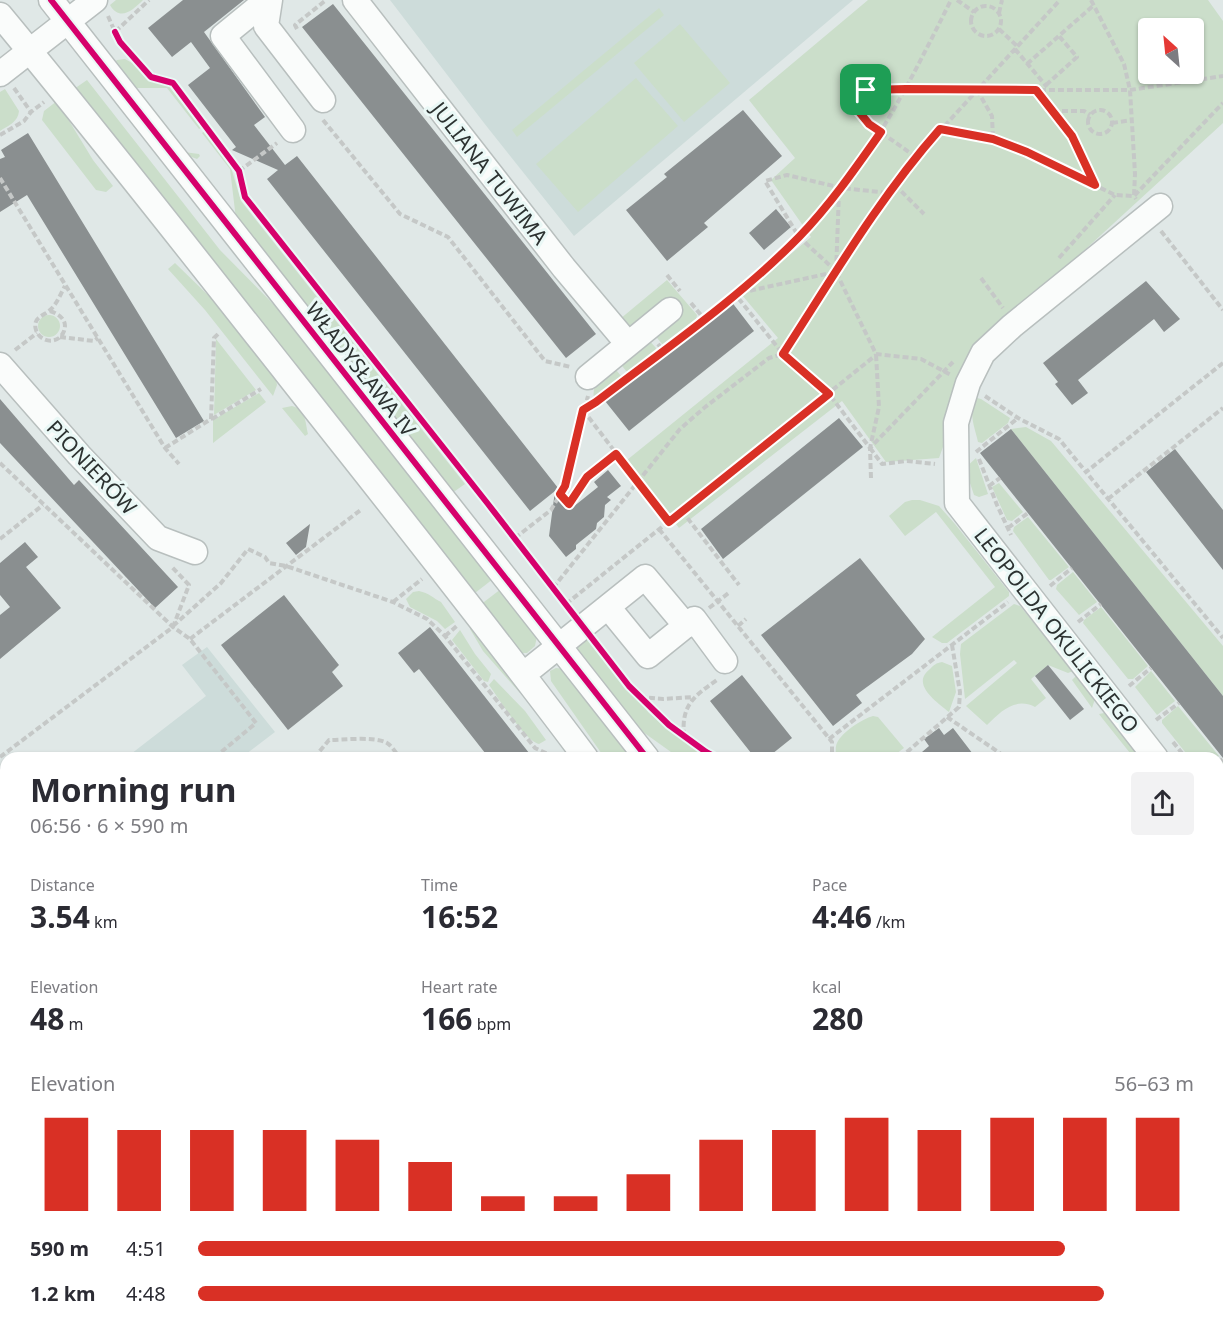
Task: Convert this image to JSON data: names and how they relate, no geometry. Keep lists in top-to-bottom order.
{
  "streets": {
    "street": [
      "JULIANA TUWIMA",
      "WŁADYSŁAWA IV",
      "PIONIERÓW",
      "LEOPOLDA OKULICKIEGO"
    ]
  },
  "north": "top left",
  "page": {
    "heading": ["Morning run", "06:56 · 6 × 590 m"],
    "stats": [
      ["Distance", "3.54 km"],
      ["Time", "16:52"],
      ["Pace", "4:46 /km"],
      ["Elevation", "48 m"],
      ["Heart rate", "166 bpm"],
      ["kcal", "280"]
    ],
    "chart": ["Elevation", "56–63 m"],
    "list": [
      {
        "name": "590 m",
        "note": "4:51"
      },
      {
        "name": "1.2 km",
        "note": "4:48"
      }
    ]
  }
}
